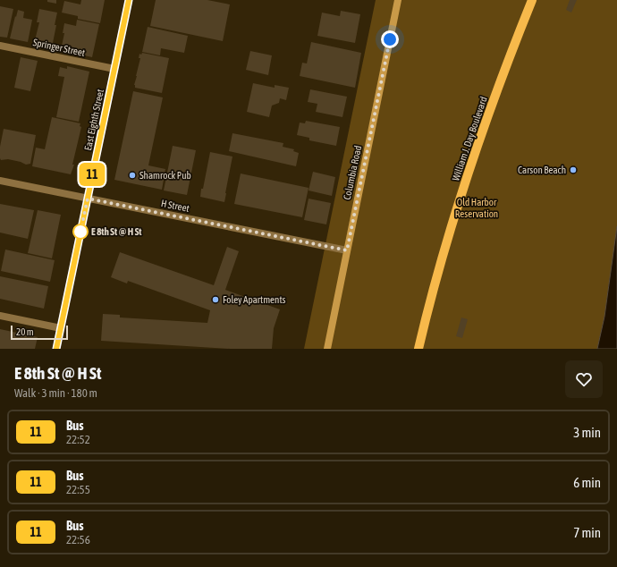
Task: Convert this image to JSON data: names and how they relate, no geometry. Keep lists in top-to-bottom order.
{
  "streets": {
    "main road": ["William J. Day Boulevard", "Columbia Road"],
    "street": ["Springer Street", "East Eighth Street", "H Street"]
  },
  "crossings": [
    ["Springer Street", "East Eighth Street"],
    ["East Eighth Street", "H Street"],
    ["Columbia Road", "H Street"]
  ],
  "parks": ["Old Harbor Reservation"],
  "places": [
    "Carson Beach",
    "Shamrock Pub",
    "E 8th St @ H St",
    "Foley Apartments"
  ],
  "lines": ["bus line 11"],
  "scale_bar": "20 m",
  "page": {
    "on_map": "11",
    "scale": "20 m",
    "heading": ["E 8th St @ H St", "Walk · 3 min · 180 m"],
    "list": [
      {
        "mark": "11",
        "name": "Bus",
        "note": "22:52",
        "value": "3 min"
      },
      {
        "mark": "11",
        "name": "Bus",
        "note": "22:55",
        "value": "6 min"
      },
      {
        "mark": "11",
        "name": "Bus",
        "note": "22:56",
        "value": "7 min"
      }
    ]
  }
}
